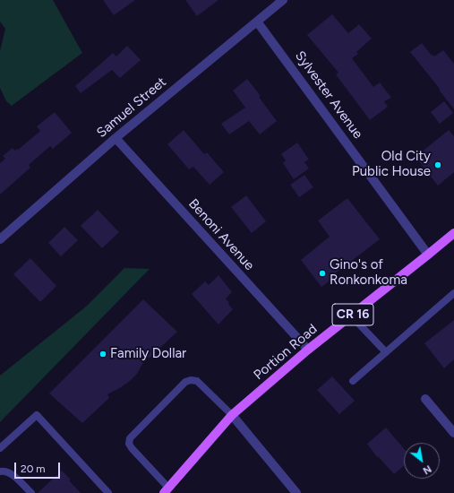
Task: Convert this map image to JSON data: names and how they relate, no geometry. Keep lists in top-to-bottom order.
{
  "streets": {
    "main road": ["CR 16", "Portion Road"],
    "street": ["Sylvester Avenue", "Samuel Street", "Benoni Avenue"]
  },
  "crossings": [
    ["Sylvester Avenue", "Samuel Street"],
    ["Sylvester Avenue", "Portion Road"],
    ["Samuel Street", "Benoni Avenue"],
    ["Benoni Avenue", "Portion Road"]
  ],
  "places": ["Old City Public House", "Gino's of Ronkonkoma", "Family Dollar"],
  "scale_bar": "20 m",
  "north": "bottom right"
}
